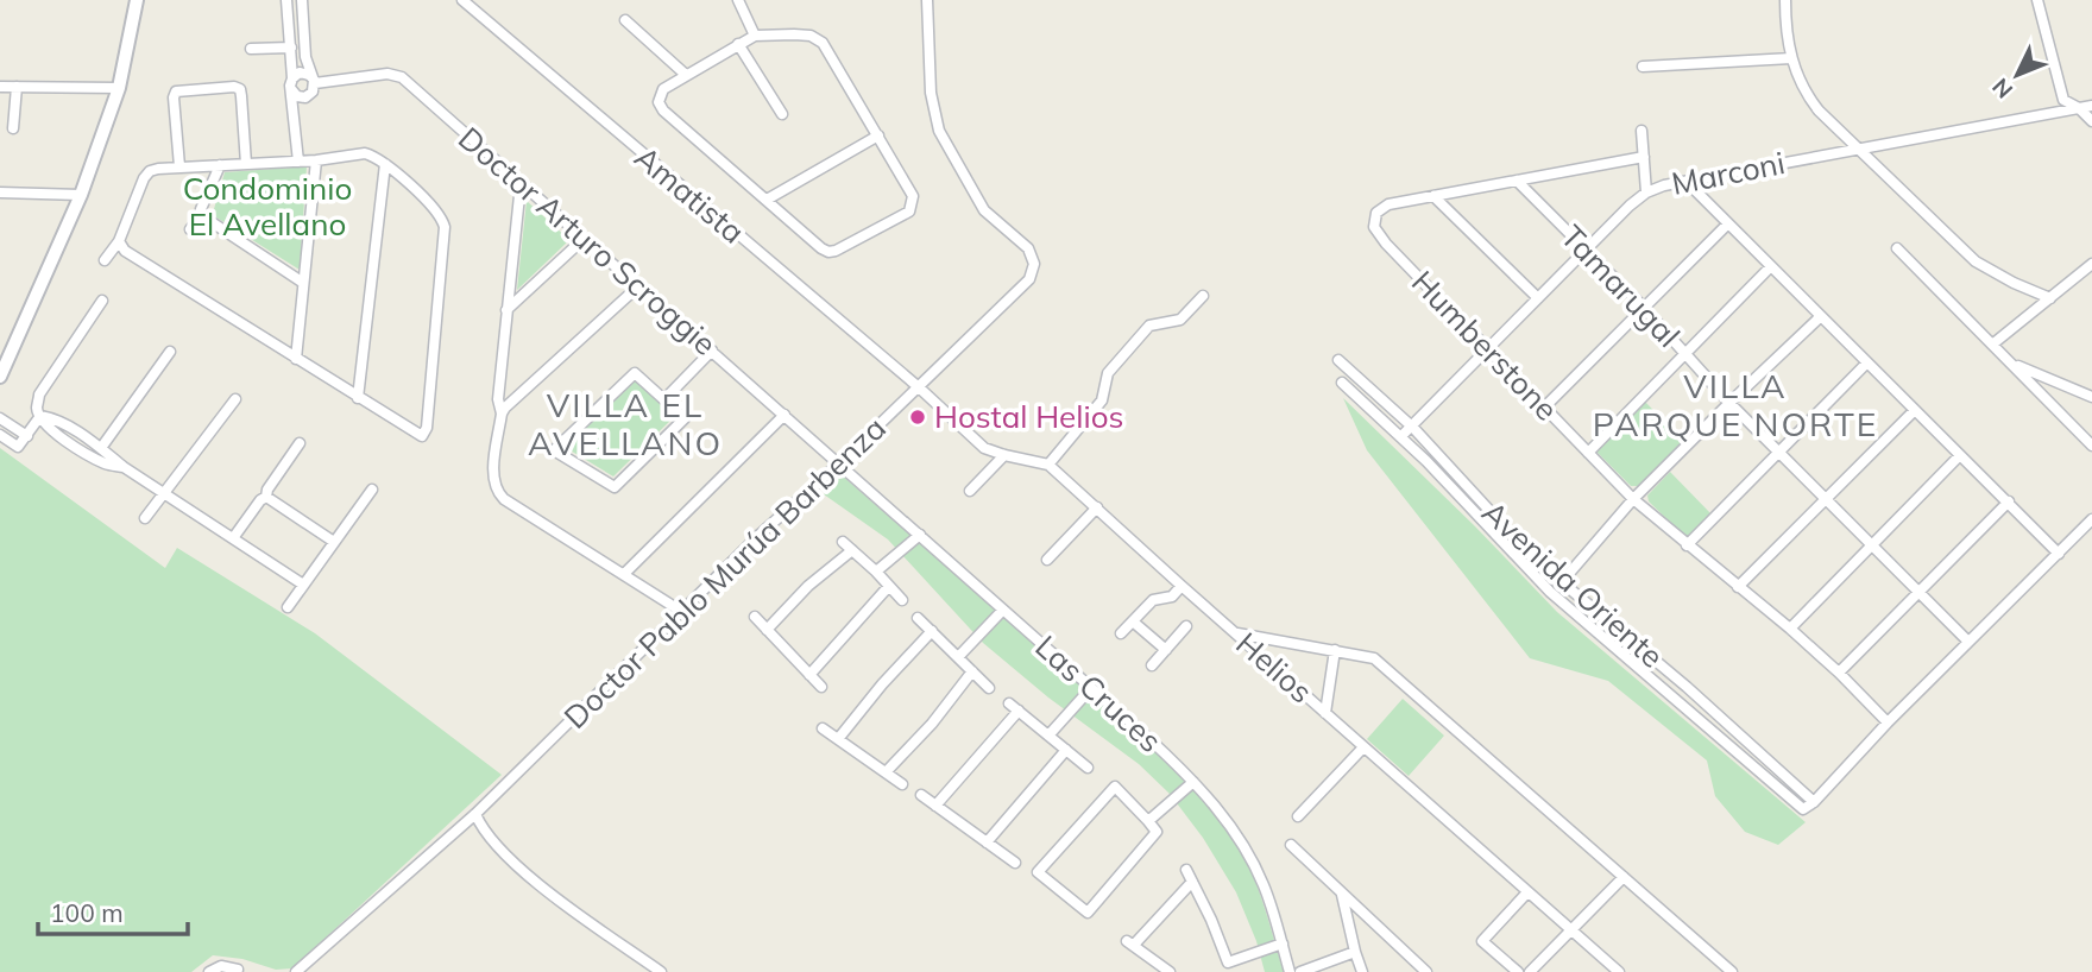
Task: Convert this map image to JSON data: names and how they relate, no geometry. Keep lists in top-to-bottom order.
{
  "streets": {
    "street": [
      "Marconi",
      "Amatista",
      "Doctor Arturo Scroggie",
      "Tamarugal",
      "Humberstone",
      "Doctor Pablo Murúa Barbenza",
      "Avenida Oriente",
      "Helios",
      "Las Cruces"
    ]
  },
  "crossings": [
    ["Marconi", "Tamarugal"],
    ["Marconi", "Humberstone"],
    ["Marconi", "Avenida Oriente"],
    ["Amatista", "Doctor Pablo Murúa Barbenza"],
    ["Doctor Arturo Scroggie", "Doctor Pablo Murúa Barbenza"],
    ["Doctor Arturo Scroggie", "Las Cruces"],
    ["Tamarugal", "Humberstone"],
    ["Doctor Pablo Murúa Barbenza", "Las Cruces"]
  ],
  "districts": ["VILLA PARQUE NORTE", "VILLA EL AVELLANO"],
  "parks": ["Condominio El Avellano"],
  "places": ["Hostal Helios"],
  "scale_bar": "100 m",
  "north": "bottom left"
}
